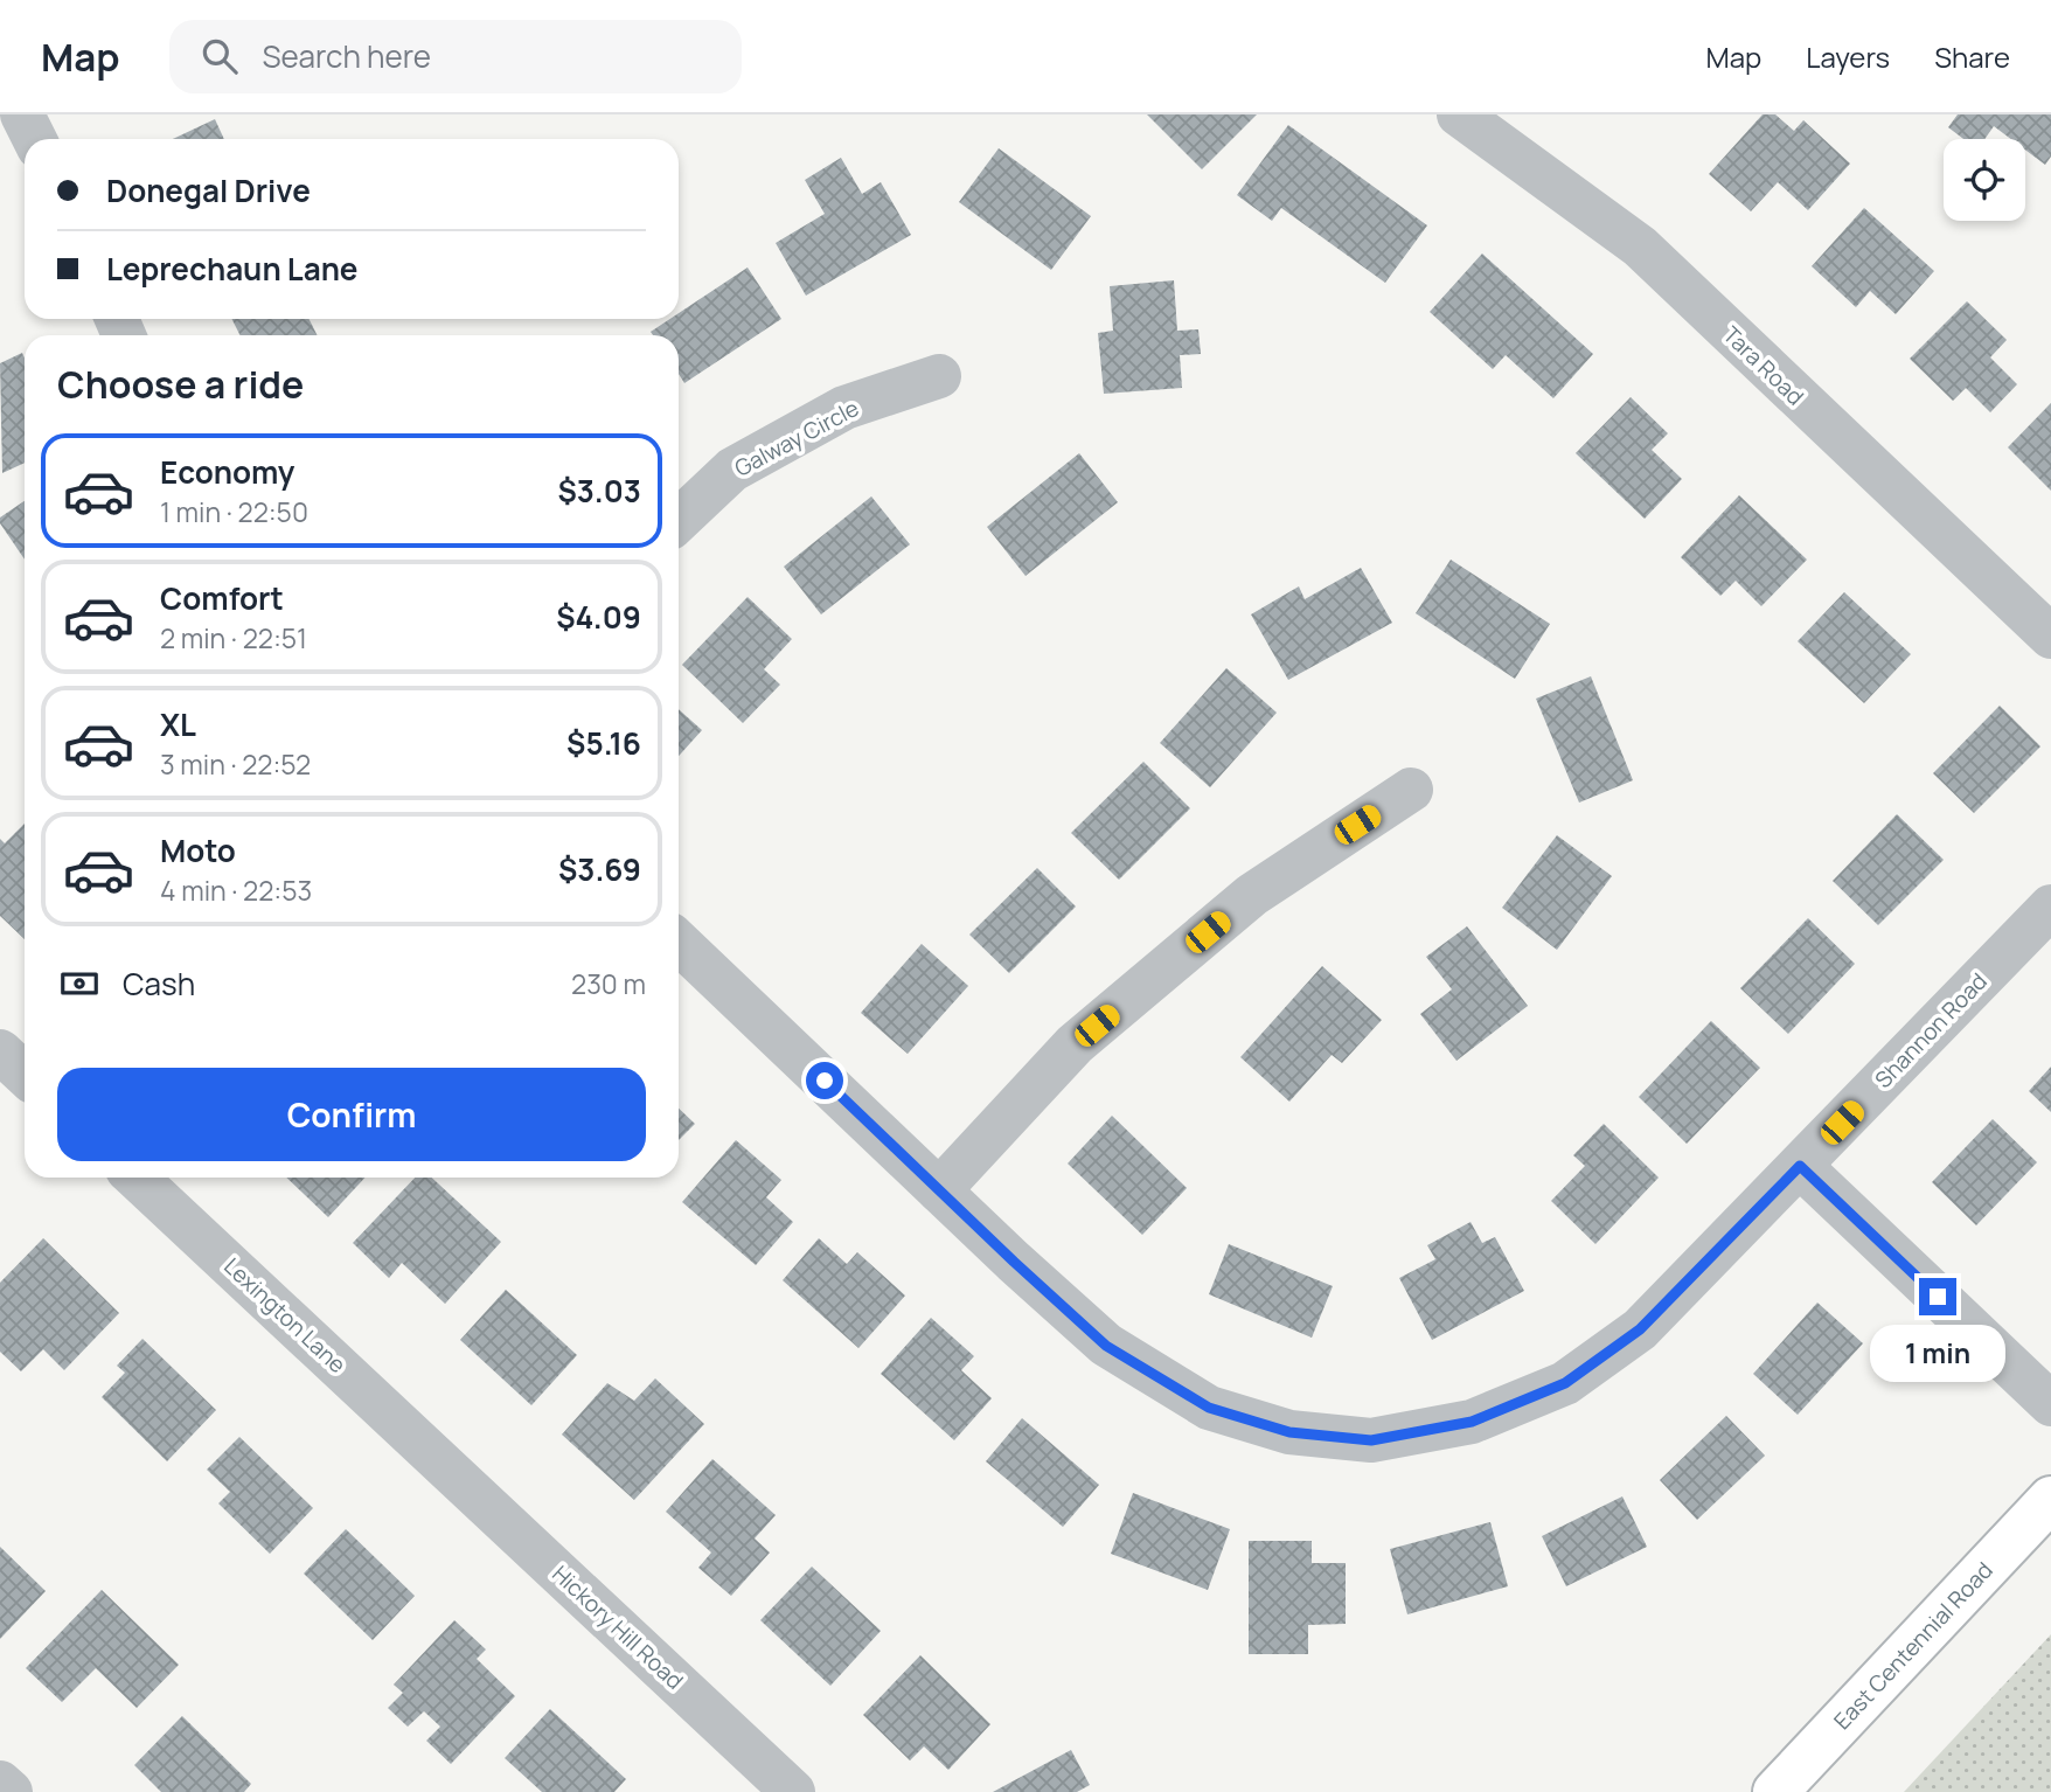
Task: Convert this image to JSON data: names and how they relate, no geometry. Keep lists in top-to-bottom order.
{
  "streets": {
    "street": [
      "Tara Road",
      "Galway Circle",
      "Shannon Road",
      "Lexington Lane",
      "Hickory Hill Road",
      "East Centennial Road"
    ]
  },
  "crossings": [
    ["Lexington Lane", "Hickory Hill Road"]
  ],
  "page": {
    "header": "Map",
    "search": "Search here",
    "nav": ["Map", "Layers", "Share"],
    "banner": ["Donegal Drive", "Leprechaun Lane"],
    "heading": "Choose a ride",
    "list": [
      {
        "name": "Economy",
        "note": "1 min · 22:50",
        "value": "$3.03"
      },
      {
        "name": "Comfort",
        "note": "2 min · 22:51",
        "value": "$4.09"
      },
      {
        "name": "XL",
        "note": "3 min · 22:52",
        "value": "$5.16"
      },
      {
        "name": "Moto",
        "note": "4 min · 22:53",
        "value": "$3.69"
      }
    ],
    "pay": ["Cash", "230 m"],
    "buttons": "Confirm",
    "bubble": "1 min"
  }
}
